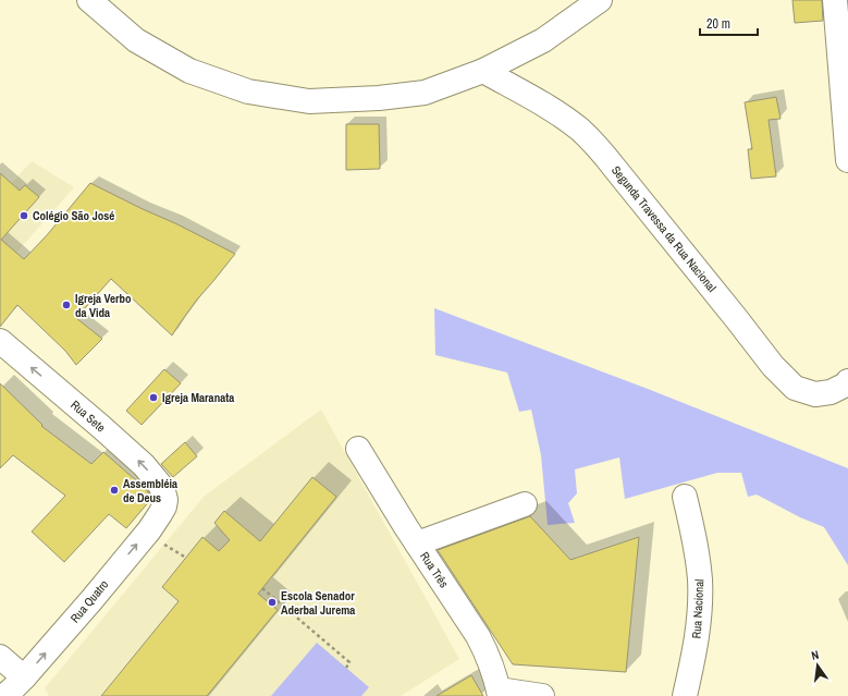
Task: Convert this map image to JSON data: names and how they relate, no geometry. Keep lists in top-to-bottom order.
{
  "streets": {
    "street": [
      "Segunda Travessa da Rua Nacional",
      "Rua Sete",
      "Rua Três",
      "Rua Quatro",
      "Rua Nacional"
    ]
  },
  "crossings": [
    ["Rua Sete", "Rua Quatro"]
  ],
  "one_way": ["Rua Sete", "Rua Quatro"],
  "places": [
    "Colégio São José",
    "Igreja Verbo da Vida",
    "Igreja Maranata",
    "Assembléia de Deus",
    "Escola Senador Aderbal Jurema"
  ],
  "scale_bar": "20 m",
  "north": "top"
}
